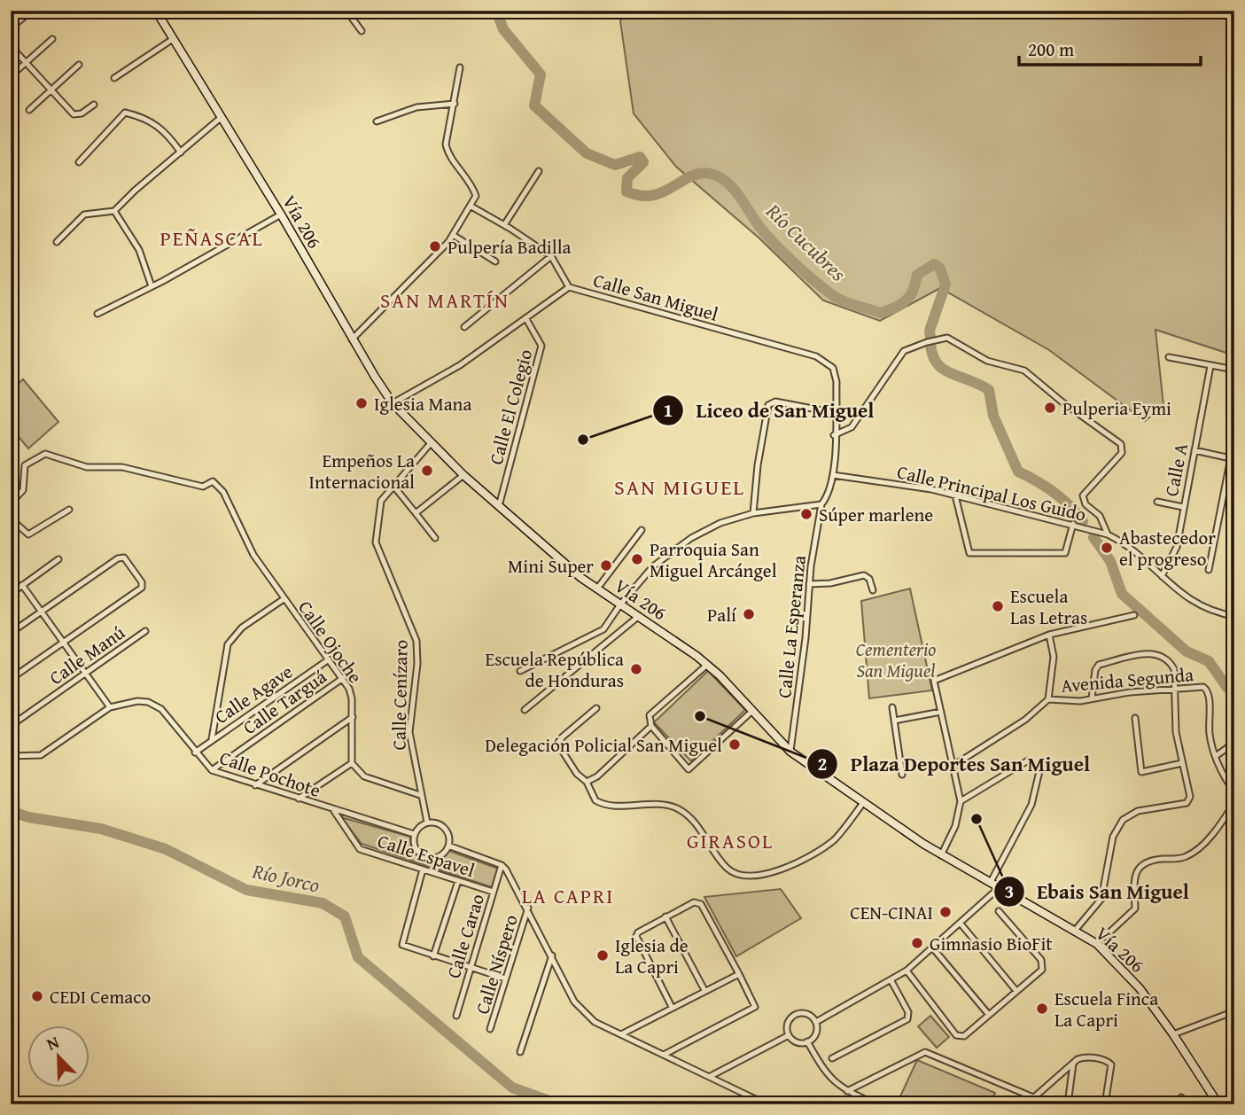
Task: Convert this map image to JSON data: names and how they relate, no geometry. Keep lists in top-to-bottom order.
{
  "streets": {
    "main road": ["Vía 206"],
    "street": [
      "Calle San Miguel",
      "Calle El Colegio",
      "Calle A",
      "Calle Principal Los Guido",
      "Calle La Esperanza",
      "Calle Ojoche",
      "Calle Manú",
      "Avenida Segunda",
      "Calle Agave",
      "Calle Cenízaro",
      "Calle Targuá",
      "Calle Pochote",
      "Calle Espavel",
      "Calle Carao",
      "Calle Níspero"
    ]
  },
  "crossings": [
    ["Vía 206", "Calle San Miguel"],
    ["Vía 206", "Calle El Colegio"],
    ["Vía 206", "Calle La Esperanza"],
    ["Vía 206", "Calle Cenízaro"],
    ["Calle San Miguel", "Calle El Colegio"],
    ["Calle San Miguel", "Calle Principal Los Guido"],
    ["Calle A", "Calle Principal Los Guido"],
    ["Calle Ojoche", "Calle Agave"],
    ["Calle Ojoche", "Calle Targuá"],
    ["Calle Agave", "Calle Pochote"],
    ["Calle Cenízaro", "Calle Pochote"],
    ["Calle Targuá", "Calle Pochote"],
    ["Calle Pochote", "Calle Espavel"],
    ["Calle Espavel", "Calle Carao"]
  ],
  "districts": [
    "PEÑASCAL",
    "SAN MARTÍN",
    "SAN MIGUEL",
    "GIRASOL",
    "LA CAPRI"
  ],
  "water": ["Río Cucubres", "Río Jorco"],
  "parks": ["Cementerio San Miguel"],
  "places": [
    "Pulpería Badilla",
    "Iglesia Mana",
    "Pulperia Eymi",
    "Liceo de San Miguel",
    "Empeños La Internacional",
    "Súper marlene",
    "Abastecedor el progreso",
    "Parroquia San Miguel Arcángel",
    "Mini Super",
    "Escuela Las Letras",
    "Palí",
    "Escuela República de Honduras",
    "Plaza Deportes San Miguel",
    "Delegación Policial San Miguel",
    "Ebais San Miguel",
    "CEN-CINAI",
    "Gimnasio BioFit",
    "Iglesia de La Capri",
    "CEDI Cemaco",
    "Escuela Finca La Capri"
  ],
  "scale_bar": "200 m",
  "north": "top left"
}
